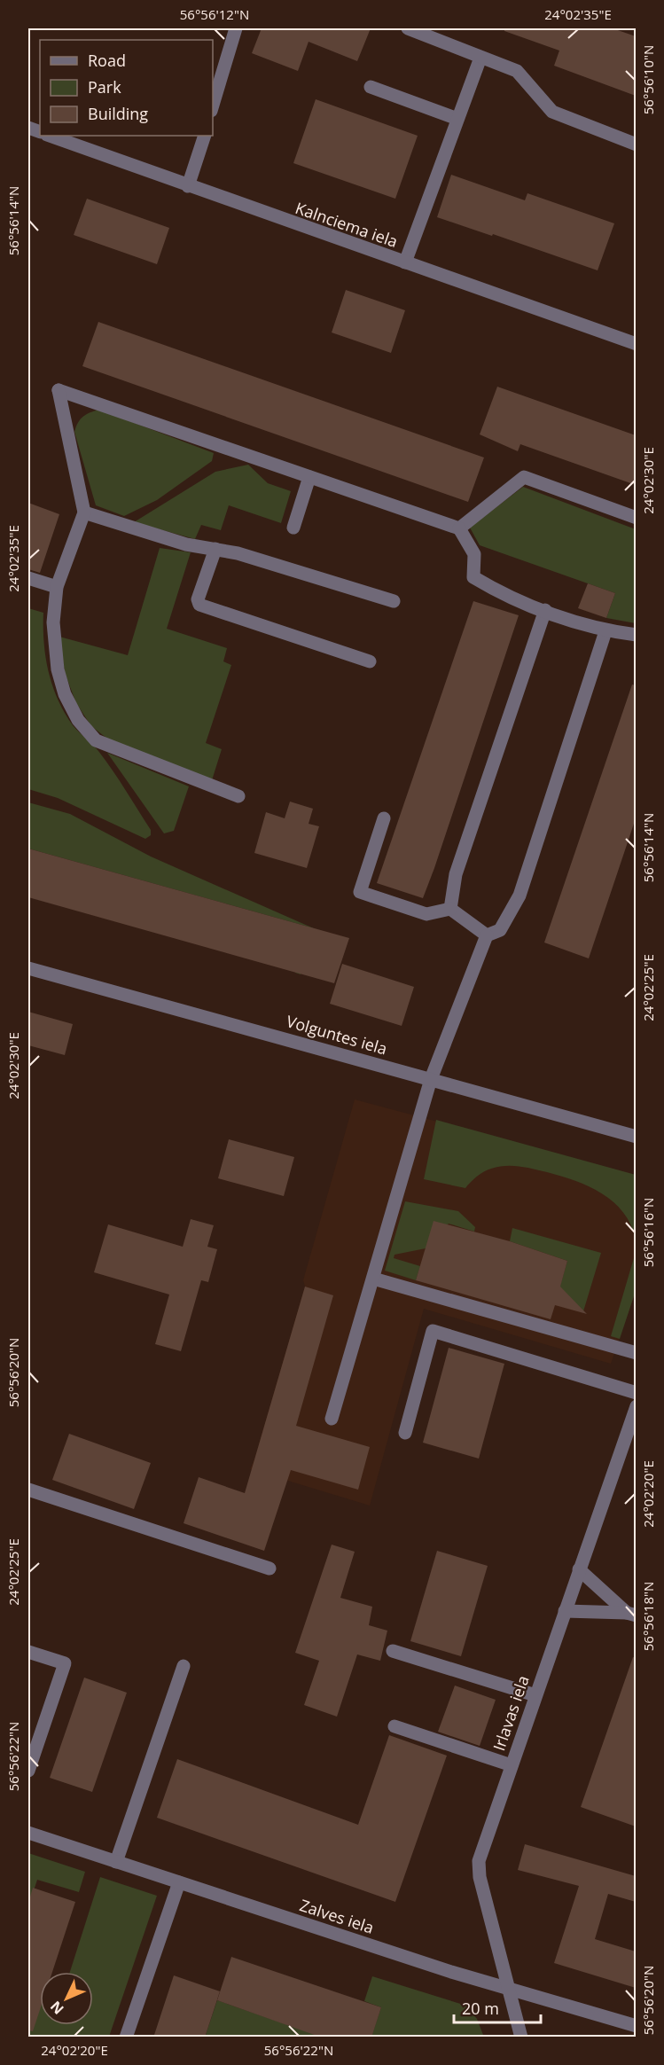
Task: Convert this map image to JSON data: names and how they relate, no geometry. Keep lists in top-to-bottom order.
{
  "streets": {
    "street": [
      "Kalnciema iela",
      "Volguntes iela",
      "Irlavas iela",
      "Zalves iela"
    ]
  },
  "crossings": [
    ["Irlavas iela", "Zalves iela"]
  ],
  "legend": ["Road", "Park", "Building"],
  "scale_bar": "20 m",
  "north": "bottom left",
  "coordinates": [
    "56°56'12\"N",
    "24°02'35\"E",
    "56°56'10\"N",
    "56°56'14\"N",
    "24°02'30\"E",
    "24°02'25\"E",
    "56°56'16\"N",
    "56°56'20\"N",
    "24°02'20\"E",
    "56°56'18\"N",
    "56°56'22\"N"
  ]
}
